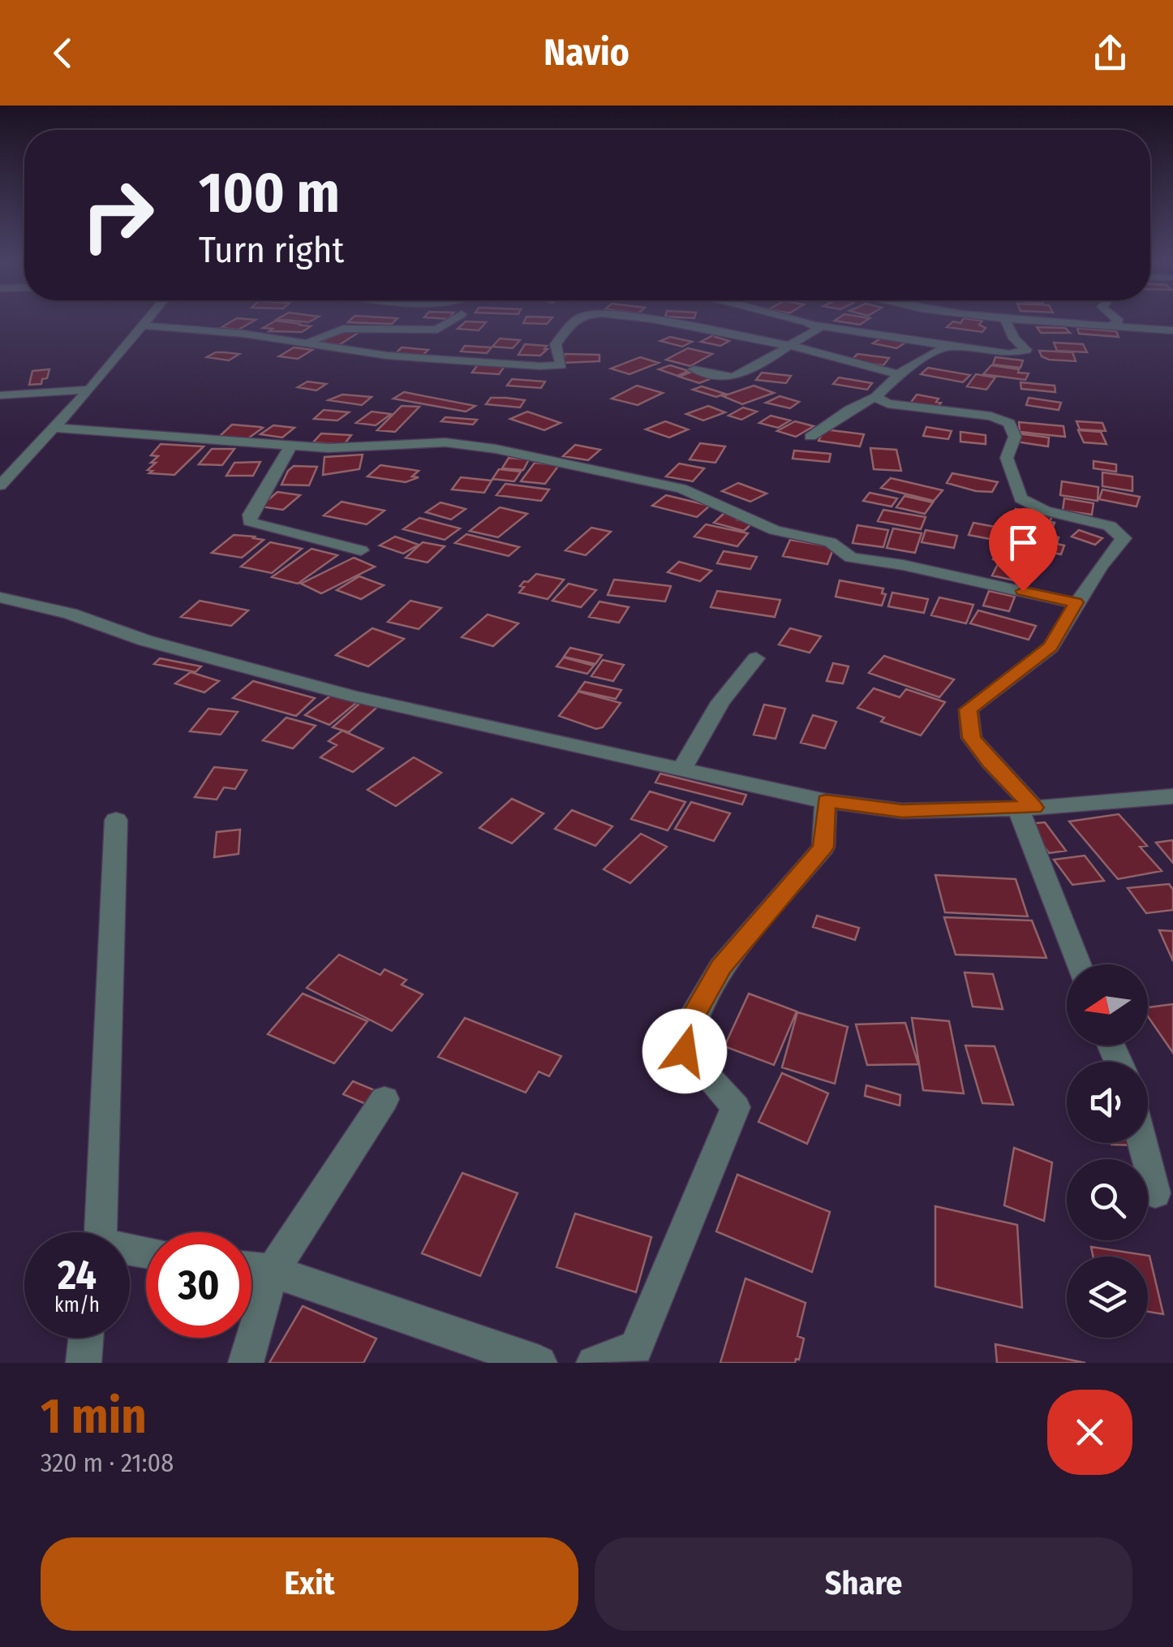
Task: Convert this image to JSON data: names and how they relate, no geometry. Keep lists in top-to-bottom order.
{
  "north": "left",
  "page": {
    "header": "Navio",
    "turn": ["100 m", "Turn right"],
    "speed": "24 km/h",
    "limit": "30",
    "heading": ["1 min", "320 m · 21:08"],
    "buttons": ["Exit", "Share"]
  }
}
